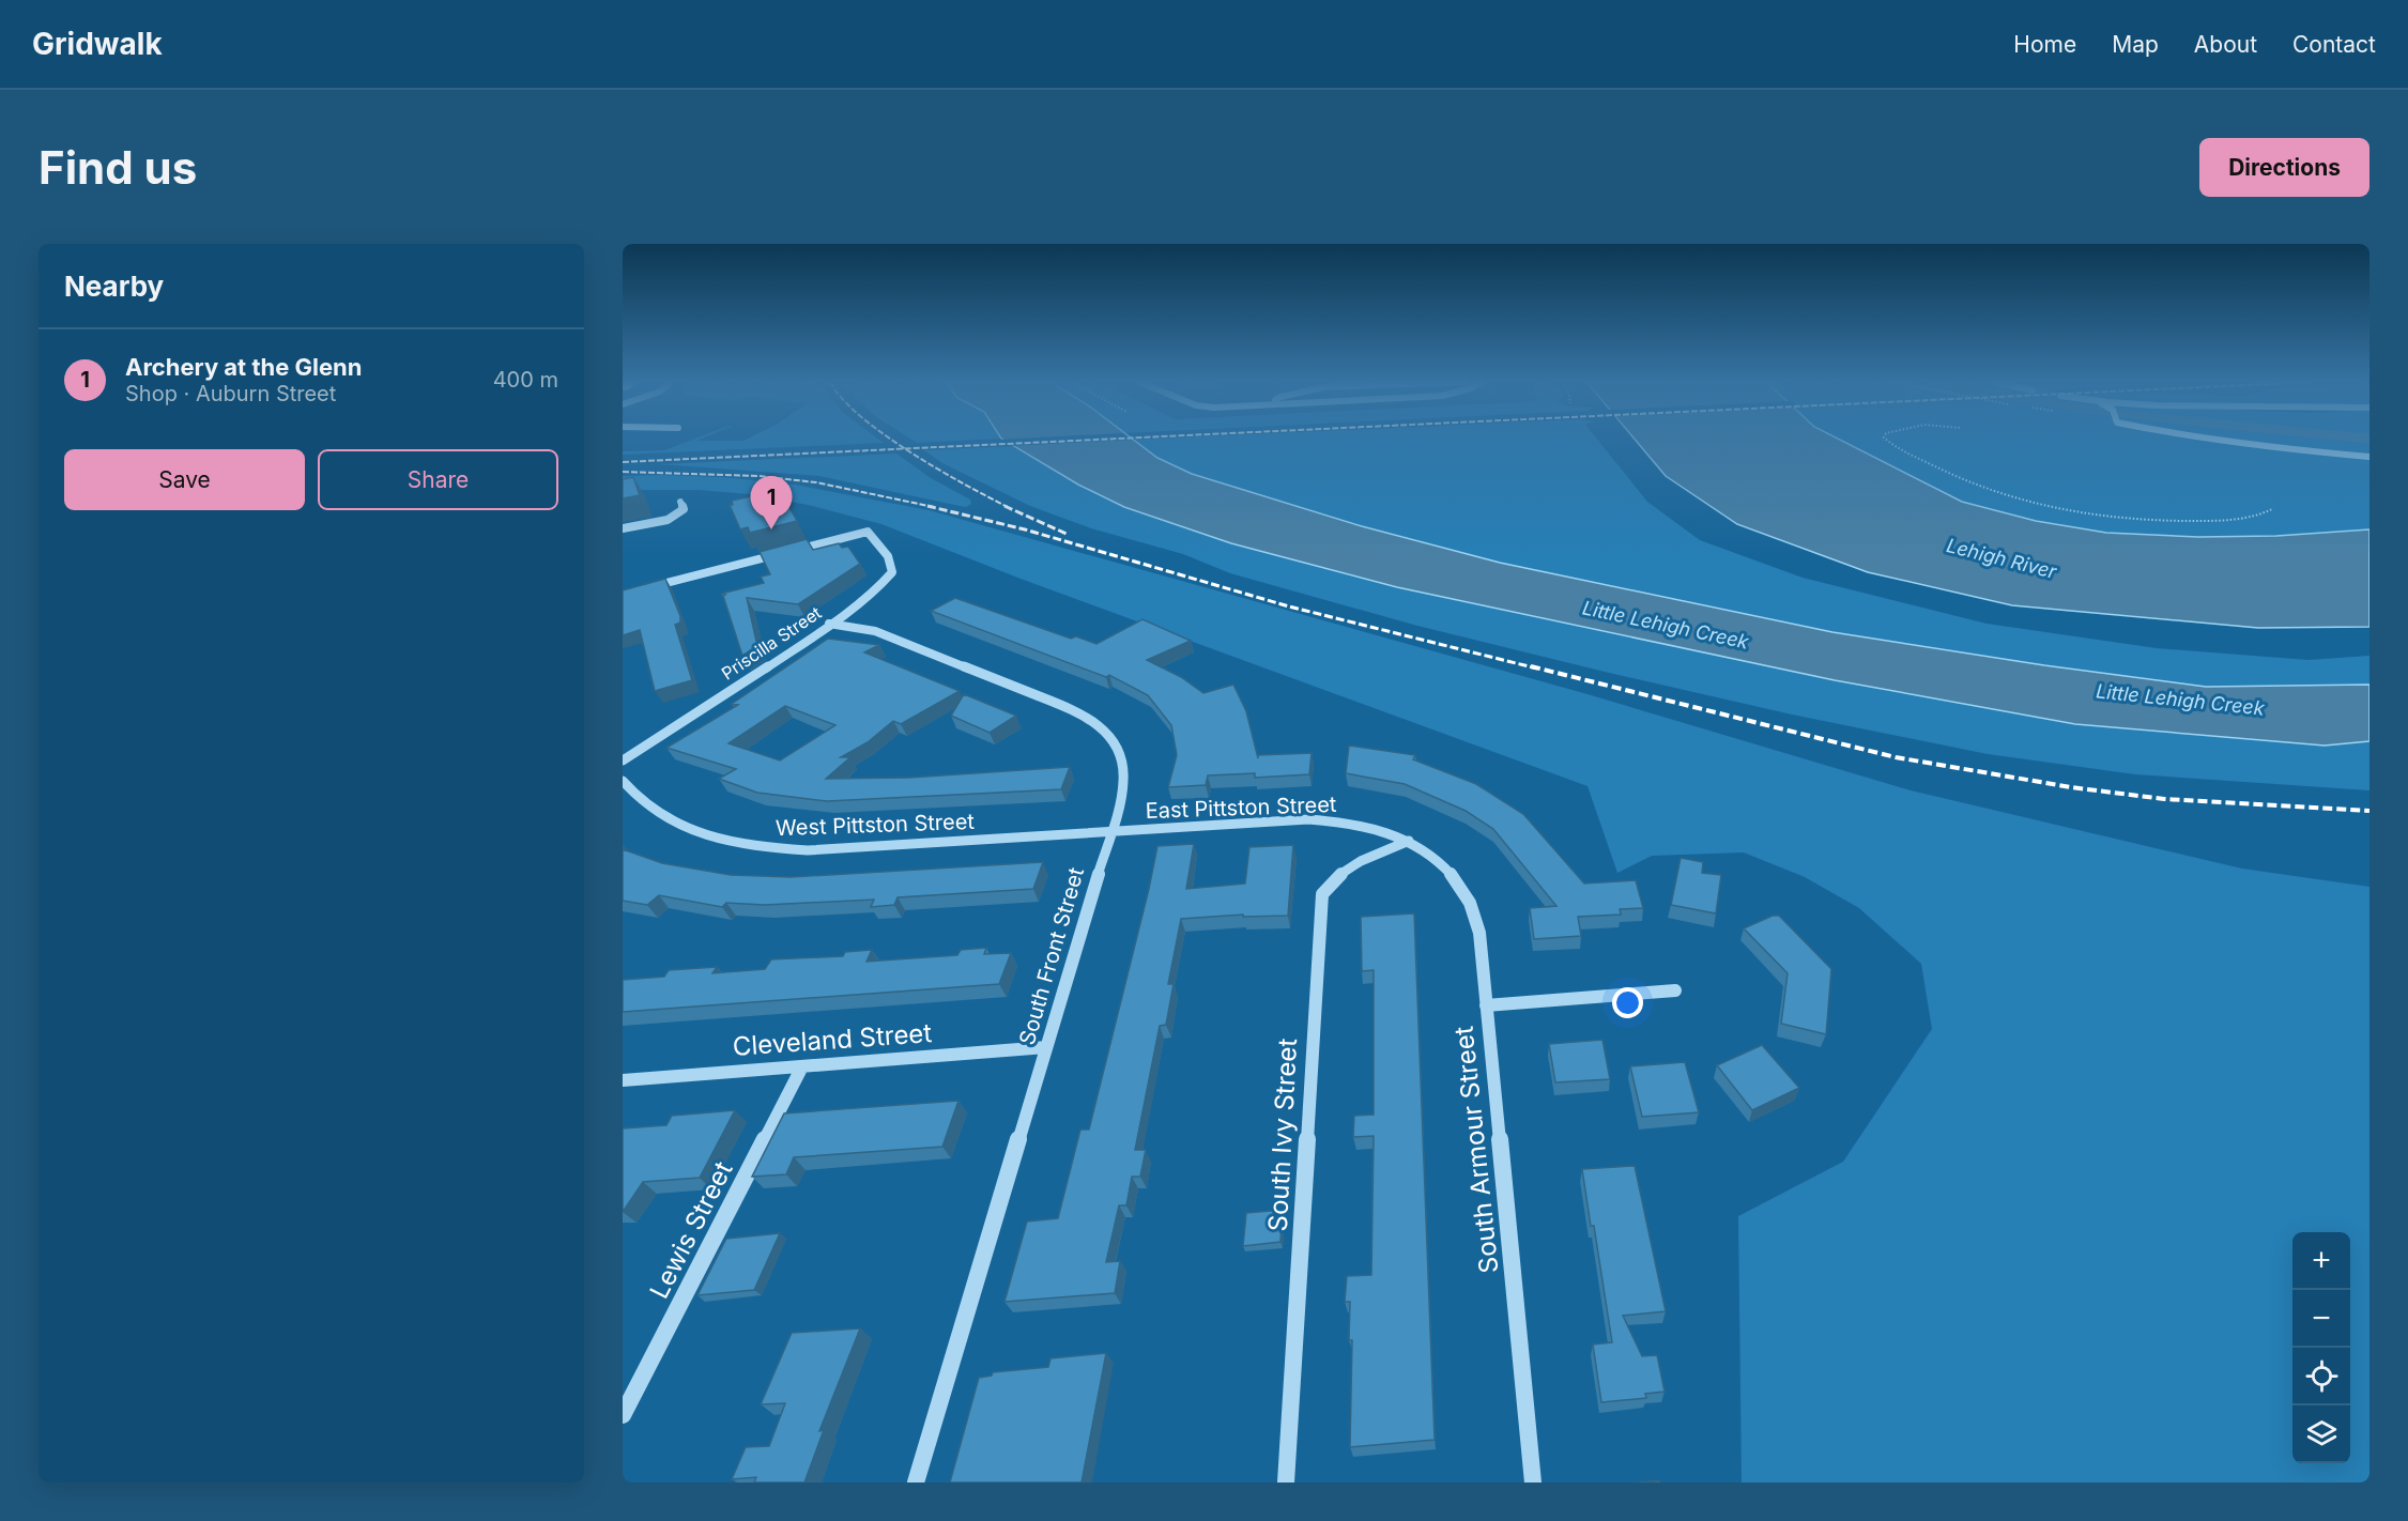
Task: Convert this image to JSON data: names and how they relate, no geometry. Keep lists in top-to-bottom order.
{
  "streets": {
    "street": [
      "Priscilla Street",
      "East Pittston Street",
      "West Pittston Street",
      "South Front Street",
      "Cleveland Street",
      "South Ivy Street",
      "South Armour Street",
      "Lewis Street"
    ]
  },
  "crossings": [
    ["Priscilla Street", "South Front Street"],
    ["East Pittston Street", "West Pittston Street"],
    ["East Pittston Street", "South Front Street"],
    ["East Pittston Street", "South Ivy Street"],
    ["East Pittston Street", "South Armour Street"],
    ["West Pittston Street", "South Front Street"],
    ["South Front Street", "Cleveland Street"],
    ["Cleveland Street", "Lewis Street"],
    ["South Ivy Street", "South Armour Street"]
  ],
  "water": ["Lehigh River", "Little Lehigh Creek"],
  "page": {
    "header": "Gridwalk",
    "nav": [
      "Home",
      "Map",
      "About",
      "Contact"
    ],
    "buttons": [
      "Directions",
      ["Save", "Share"]
    ],
    "title": "Find us",
    "heading": "Nearby",
    "list": [
      {
        "mark": "1",
        "name": "Archery at the Glenn",
        "note": "Shop · Auburn Street",
        "value": "400 m"
      }
    ],
    "pins": "1",
    "map_buttons": ["+", "−"]
  }
}
